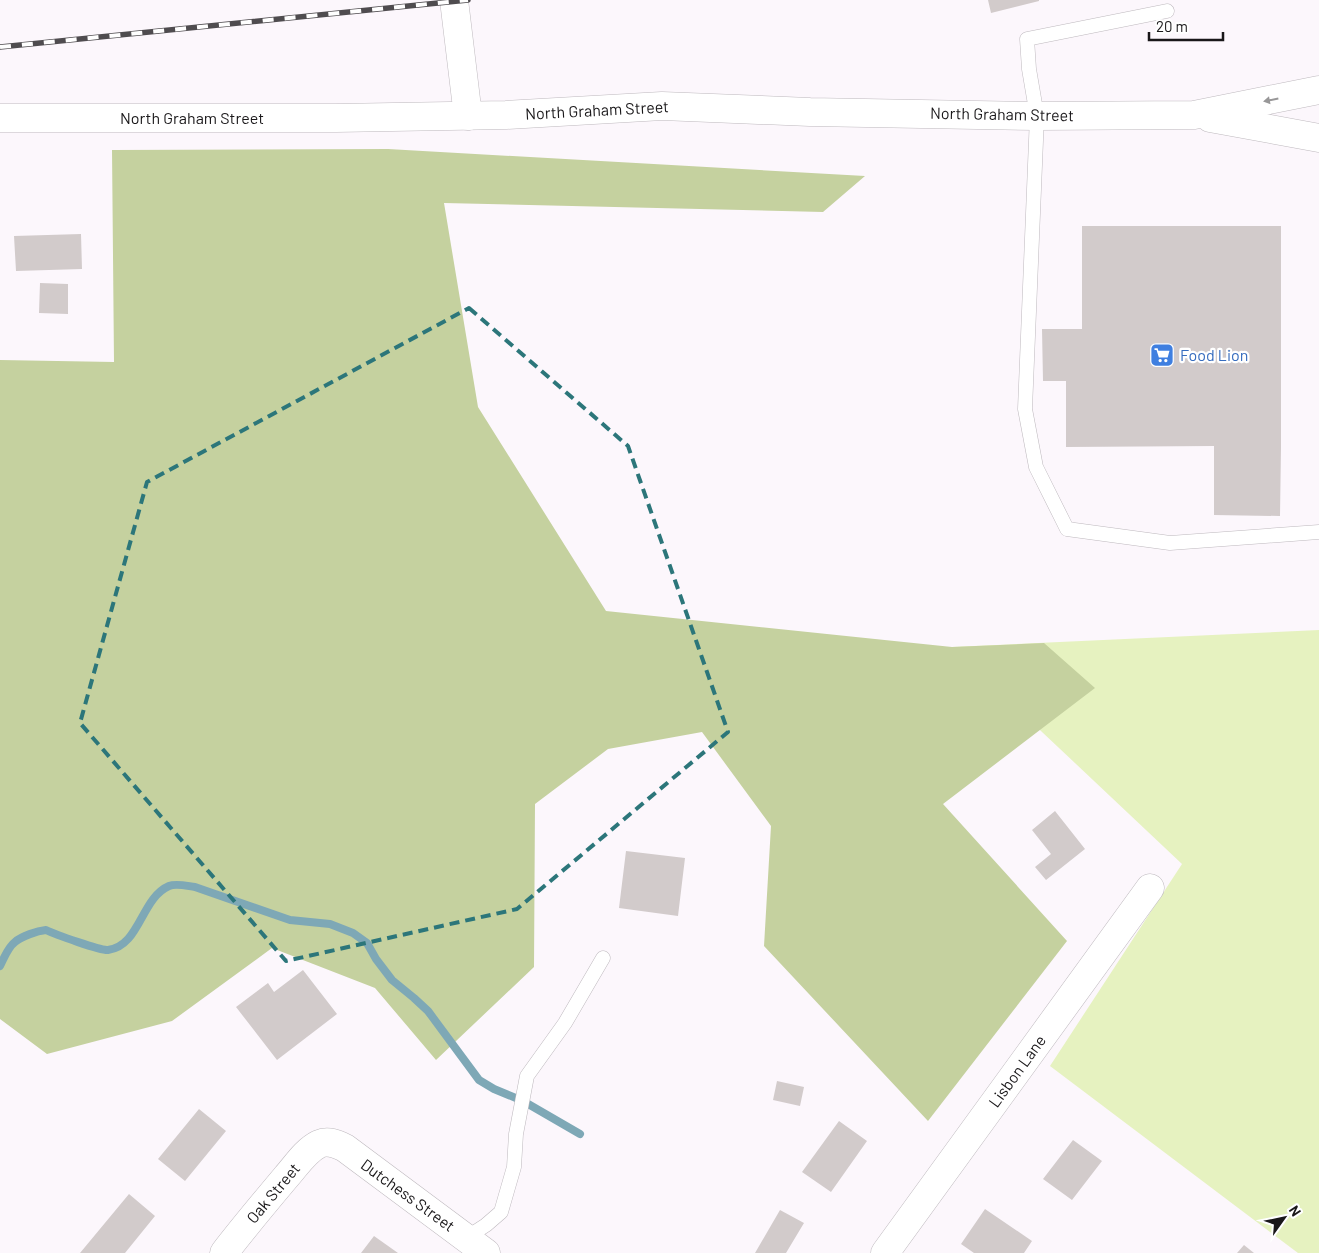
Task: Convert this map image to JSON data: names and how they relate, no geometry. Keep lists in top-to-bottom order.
{
  "streets": {
    "main road": [
      "North Graham Street",
      "Lisbon Lane",
      "Oak Street",
      "Dutchess Street"
    ]
  },
  "crossings": [
    ["Oak Street", "Dutchess Street"]
  ],
  "places": {
    "supermarket": ["Food Lion"]
  },
  "scale_bar": "20 m",
  "north": "top right"
}
